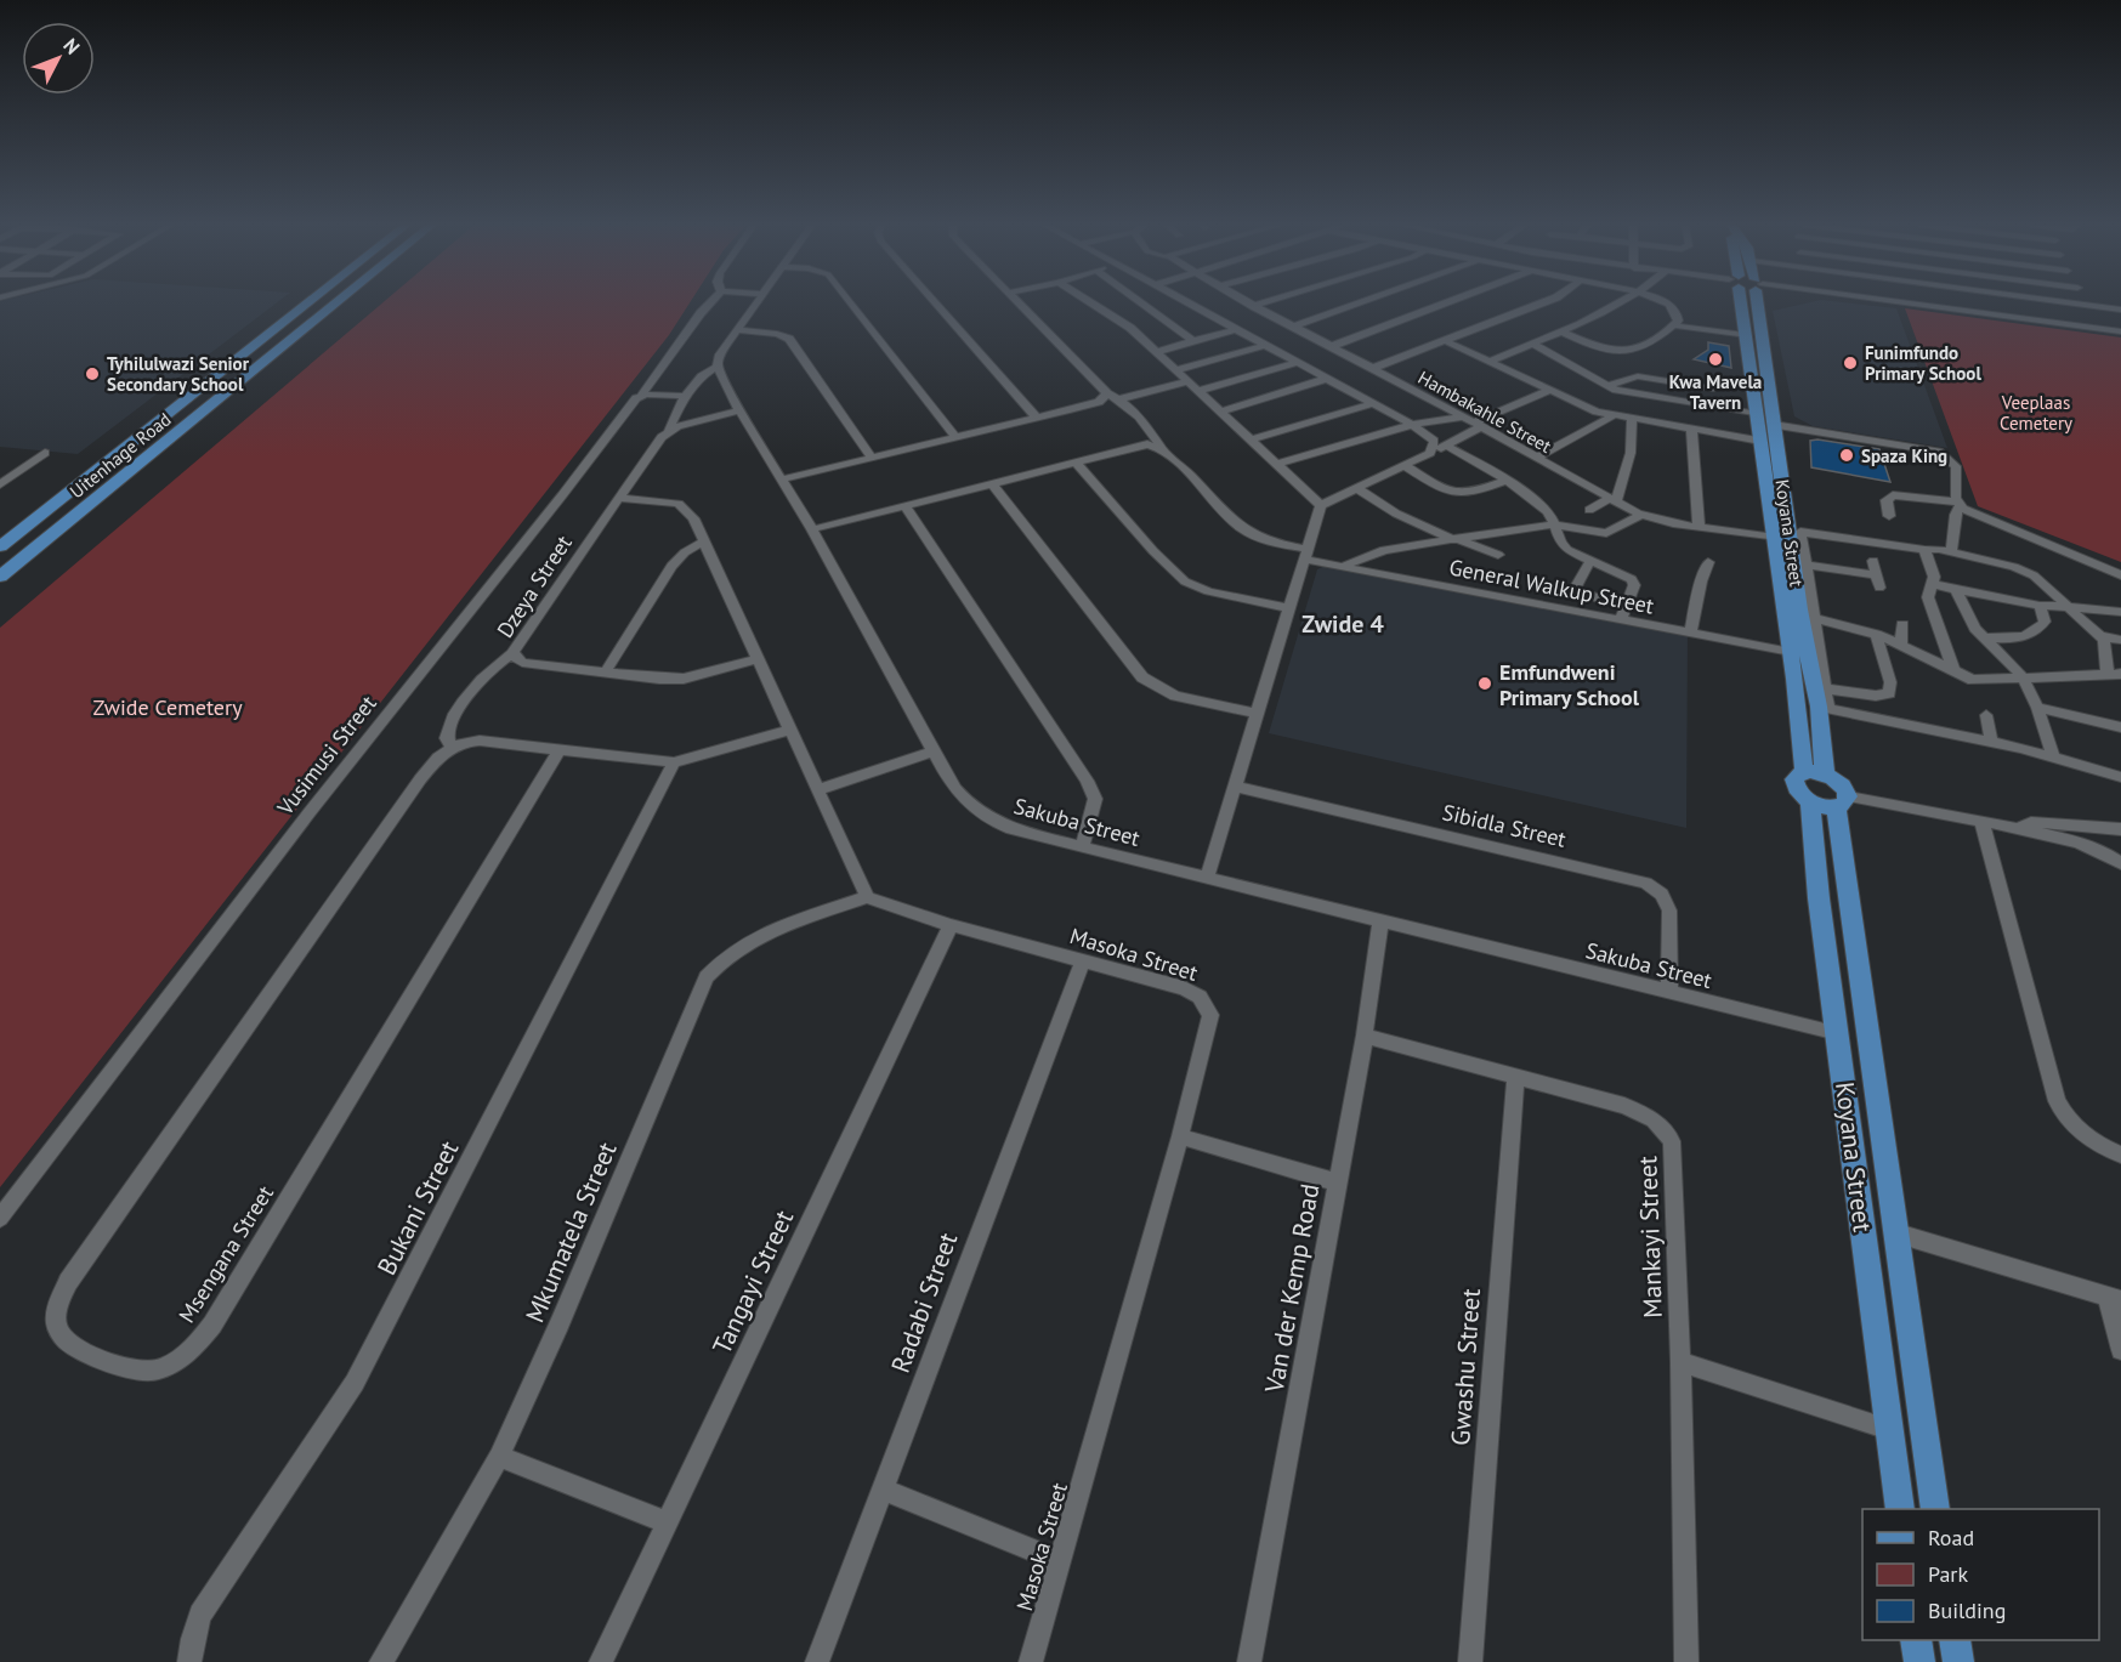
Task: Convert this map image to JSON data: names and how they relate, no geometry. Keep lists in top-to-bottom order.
{
  "streets": {
    "main road": ["Uitenhage Road", "Koyana Street"],
    "street": [
      "Hambakahle Street",
      "Dzeya Street",
      "General Walkup Street",
      "Vusimusi Street",
      "Sakuba Street",
      "Sibidla Street",
      "Masoka Street",
      "Bukani Street",
      "Mkumatela Street",
      "Mankayi Street",
      "Msengana Street",
      "Tangayi Street",
      "Van der Kemp Road",
      "Radabi Street",
      "Gwashu Street"
    ]
  },
  "crossings": [
    ["Hambakahle Street", "Koyana Street"],
    ["Koyana Street", "General Walkup Street"],
    ["Koyana Street", "Sakuba Street"],
    ["Sakuba Street", "Sibidla Street"],
    ["Sakuba Street", "Van der Kemp Road"],
    ["Masoka Street", "Mkumatela Street"],
    ["Masoka Street", "Tangayi Street"],
    ["Masoka Street", "Radabi Street"],
    ["Mankayi Street", "Van der Kemp Road"],
    ["Mankayi Street", "Gwashu Street"]
  ],
  "districts": ["Zwide 4"],
  "parks": ["Veeplaas Cemetery", "Zwide Cemetery"],
  "places": [
    "Kwa Mavela Tavern",
    "Funimfundo Primary School",
    "Tyhilulwazi Senior Secondary School",
    "Spaza King",
    "Emfundweni Primary School"
  ],
  "legend": ["Road", "Park", "Building"],
  "north": "top right"
}
